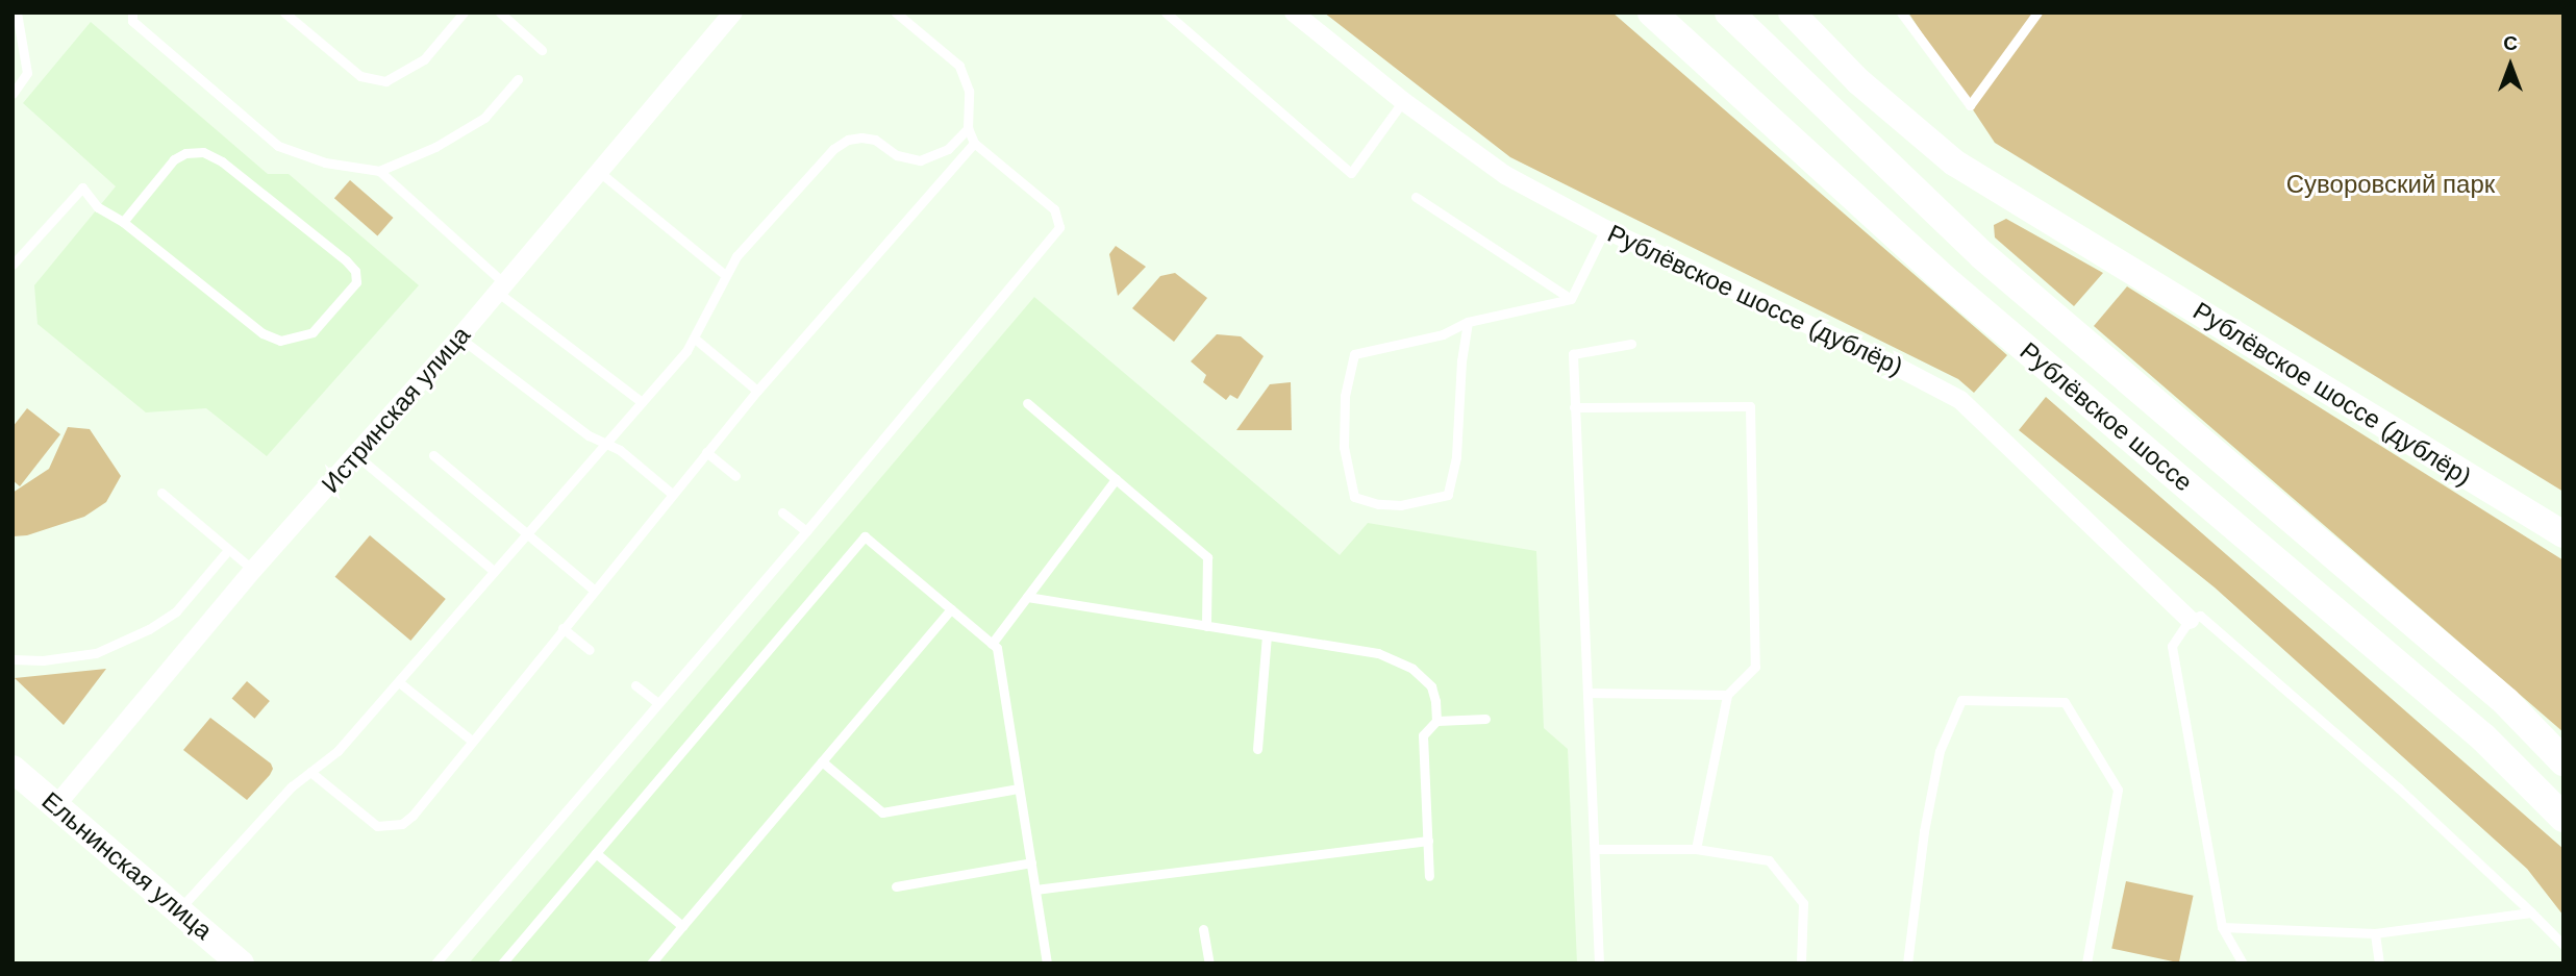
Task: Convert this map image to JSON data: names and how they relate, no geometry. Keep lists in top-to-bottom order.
{
  "streets": {
    "main road": ["Рублёвское шоссе"],
    "street": ["Рублёвское шоссе (дублёр)", "Истринская улица", "Ельнинская улица"]
  },
  "crossings": [
    ["Истринская улица", "Ельнинская улица"]
  ],
  "parks": ["Суворовский парк"],
  "north": "top"
}
